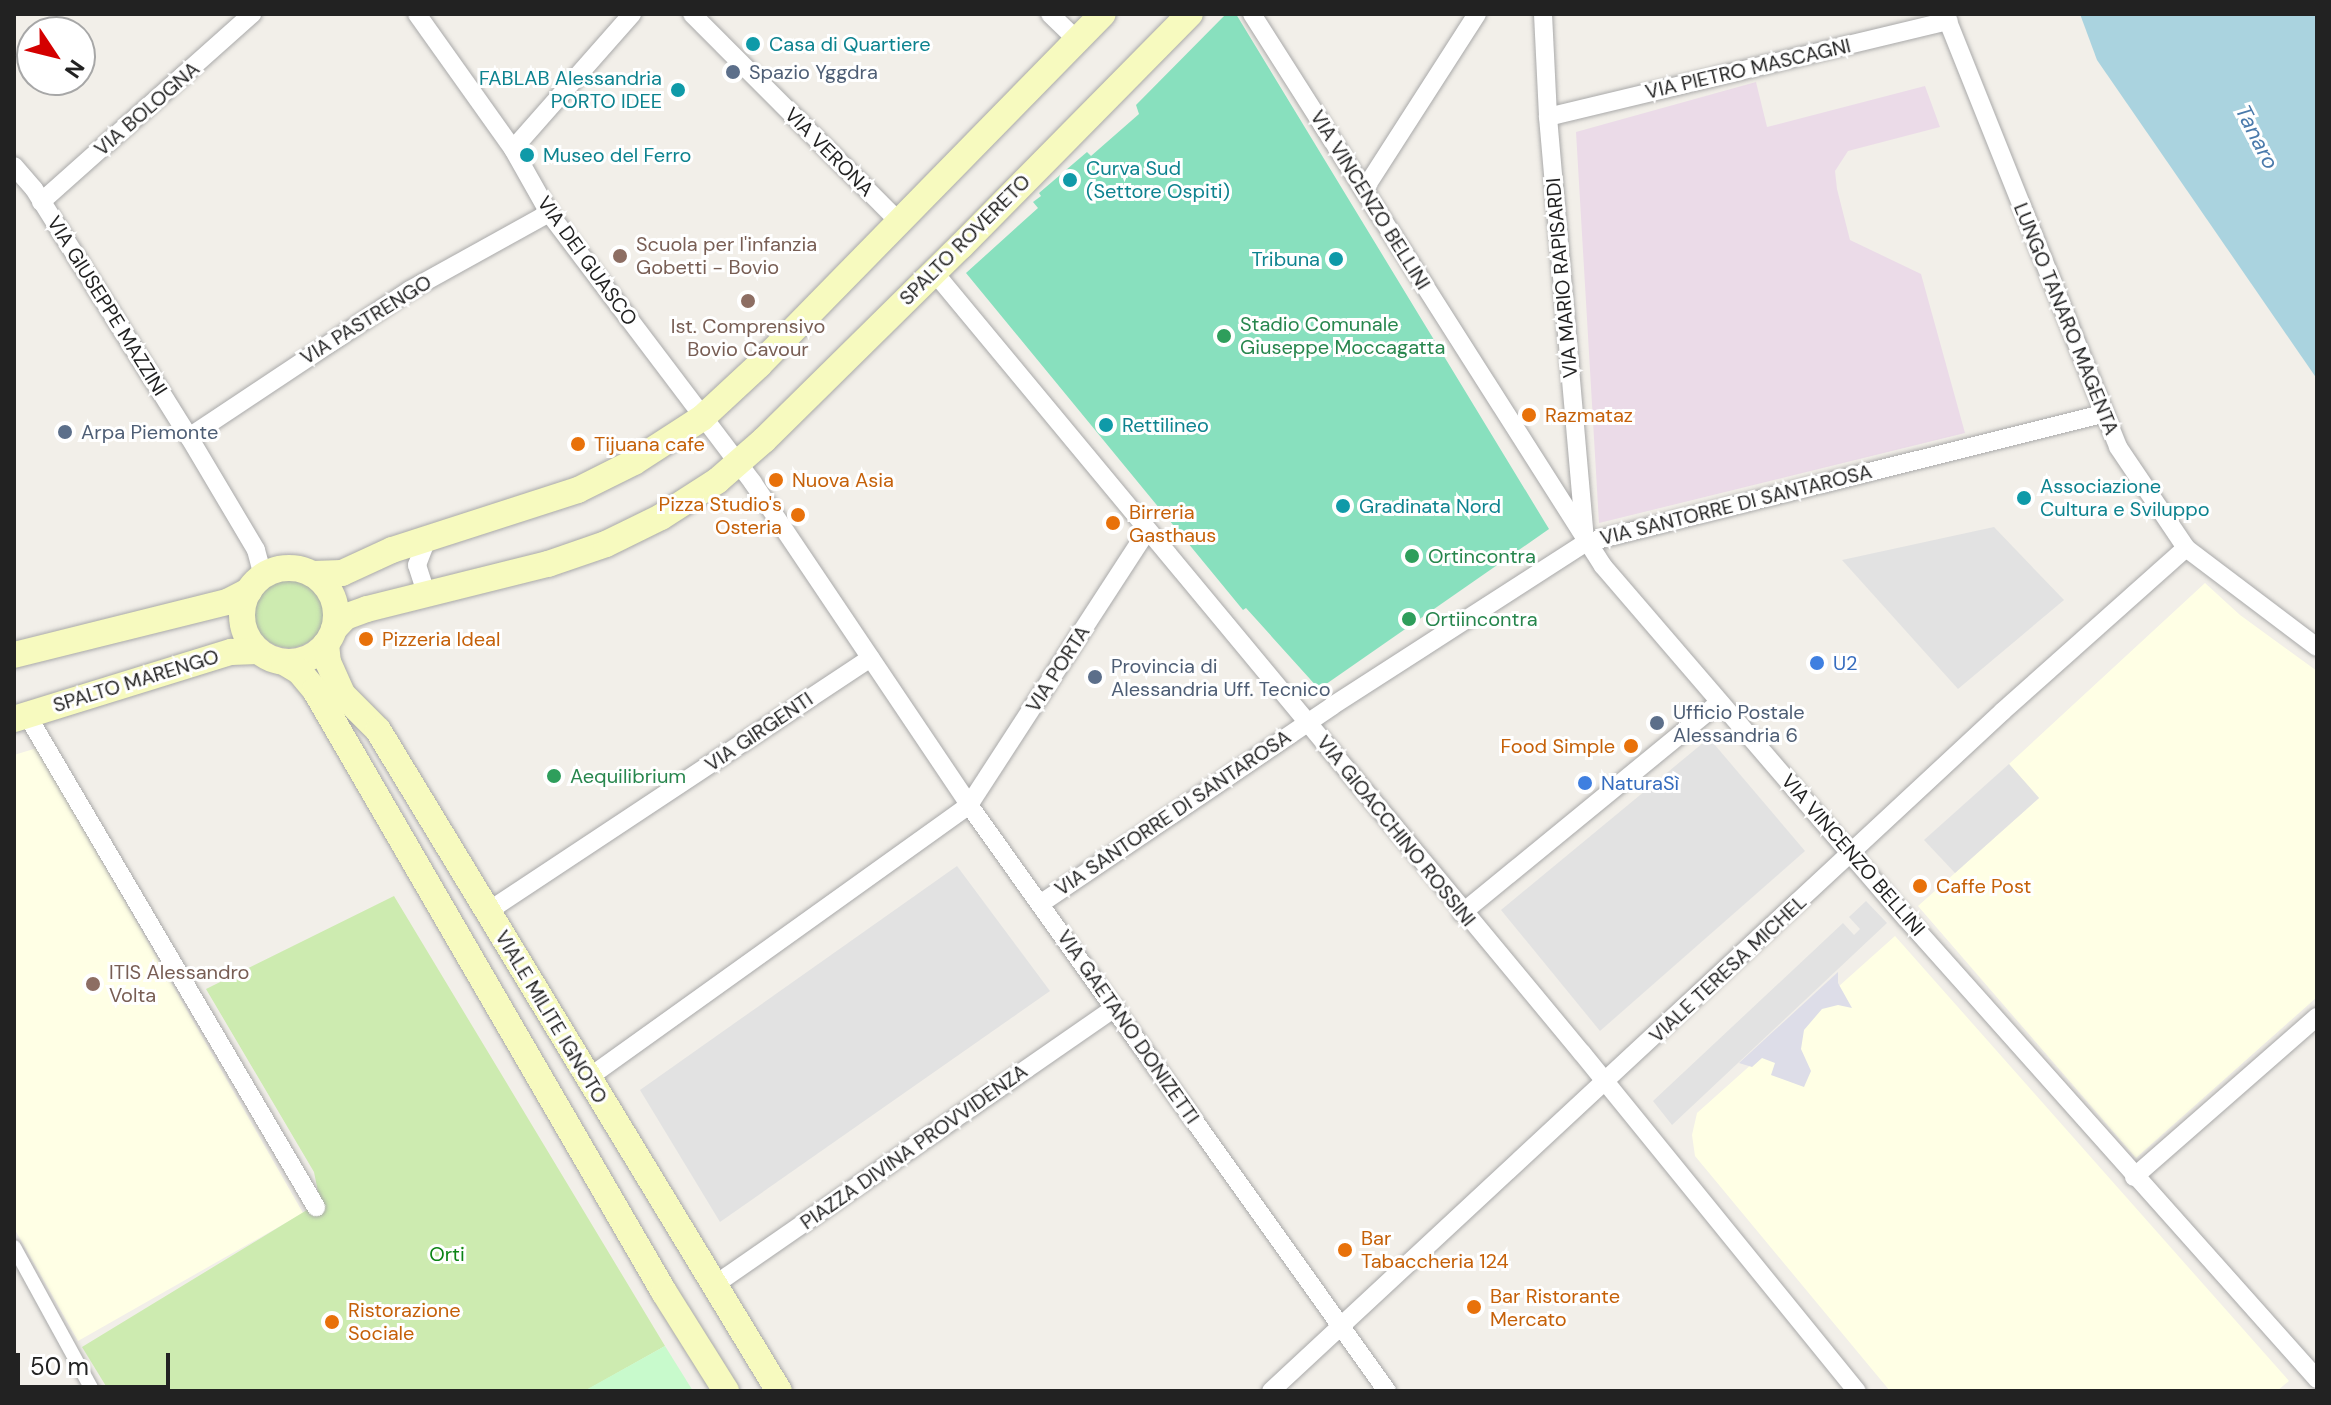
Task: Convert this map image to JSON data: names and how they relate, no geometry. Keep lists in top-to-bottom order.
{
  "streets": {
    "main road": ["SPALTO ROVERETO", "SPALTO MARENGO", "VIALE MILITE IGNOTO"],
    "street": [
      "VIA PIETRO MASCAGNI",
      "VIA BOLOGNA",
      "VIA VERONA",
      "VIA VINCENZO BELLINI",
      "VIA DEI GUASCO",
      "VIA MARIO RAPISARDI",
      "VIA GIUSEPPE MAZZINI",
      "LUNGO TANARO MAGENTA",
      "VIA PASTRENGO",
      "VIA SANTORRE DI SANTAROSA",
      "VIA PORTA",
      "VIA GIRGENTI",
      "VIA GIOACCHINO ROSSINI",
      "VIALE TERESA MICHEL",
      "VIA GAETANO DONIZETTI",
      "PIAZZA DIVINA PROVVIDENZA"
    ]
  },
  "crossings": [
    ["VIA PIETRO MASCAGNI", "VIA MARIO RAPISARDI"],
    ["VIA PIETRO MASCAGNI", "LUNGO TANARO MAGENTA"],
    ["VIA BOLOGNA", "VIA GIUSEPPE MAZZINI"],
    ["VIA VINCENZO BELLINI", "VIA MARIO RAPISARDI"],
    ["VIA VINCENZO BELLINI", "VIA SANTORRE DI SANTAROSA"],
    ["VIA VINCENZO BELLINI", "VIALE TERESA MICHEL"],
    ["SPALTO ROVERETO", "VIA DEI GUASCO"],
    ["SPALTO ROVERETO", "VIA GIOACCHINO ROSSINI"],
    ["SPALTO ROVERETO", "VIA GAETANO DONIZETTI"],
    ["VIA DEI GUASCO", "VIA PASTRENGO"],
    ["VIA DEI GUASCO", "VIA GAETANO DONIZETTI"],
    ["VIA MARIO RAPISARDI", "VIA SANTORRE DI SANTAROSA"],
    ["VIA GIUSEPPE MAZZINI", "VIA PASTRENGO"],
    ["VIA GIUSEPPE MAZZINI", "SPALTO MARENGO"],
    ["VIA GIUSEPPE MAZZINI", "VIALE MILITE IGNOTO"],
    ["LUNGO TANARO MAGENTA", "VIA SANTORRE DI SANTAROSA"],
    ["LUNGO TANARO MAGENTA", "VIALE TERESA MICHEL"],
    ["VIA SANTORRE DI SANTAROSA", "VIA GIOACCHINO ROSSINI"],
    ["VIA SANTORRE DI SANTAROSA", "VIA GAETANO DONIZETTI"],
    ["VIA PORTA", "VIA GIOACCHINO ROSSINI"],
    ["VIA PORTA", "VIA GAETANO DONIZETTI"],
    ["SPALTO MARENGO", "VIALE MILITE IGNOTO"],
    ["VIA GIRGENTI", "VIALE MILITE IGNOTO"],
    ["VIA GIRGENTI", "VIA GAETANO DONIZETTI"],
    ["VIA GIOACCHINO ROSSINI", "VIALE TERESA MICHEL"],
    ["VIALE TERESA MICHEL", "VIA GAETANO DONIZETTI"],
    ["VIALE MILITE IGNOTO", "PIAZZA DIVINA PROVVIDENZA"],
    ["VIA GAETANO DONIZETTI", "PIAZZA DIVINA PROVVIDENZA"]
  ],
  "water": ["Tanaro"],
  "parks": ["Orti"],
  "places": [
    "Casa di Quartiere",
    "Spazio Yggdra",
    "FABLAB Alessandria PORTO IDEE",
    "Museo del Ferro",
    "Curva Sud (Settore Ospiti)",
    "Scuola per l'infanzia Gobetti - Bovio",
    "Tribuna",
    "Ist. Comprensivo Bovio Cavour",
    "Stadio Comunale Giuseppe Moccagatta",
    "Razmataz",
    "Rettilineo",
    "Arpa Piemonte",
    "Tijuana cafe",
    "Nuova Asia",
    "Associazione Cultura e Sviluppo",
    "Gradinata Nord",
    "Pizza Studio's Osteria",
    "Birreria Gasthaus",
    "Ortincontra",
    "Ortiincontra",
    "Pizzeria Ideal",
    "U2",
    "Provincia di Alessandria Uff. Tecnico",
    "Ufficio Postale Alessandria 6",
    "Food Simple",
    "Aequilibrium",
    "NaturaSì",
    "Caffe Post",
    "ITIS Alessandro Volta",
    "Bar Tabaccheria 124",
    "Bar Ristorante Mercato",
    "Ristorazione Sociale"
  ],
  "scale_bar": "50 m",
  "north": "bottom right"
}
